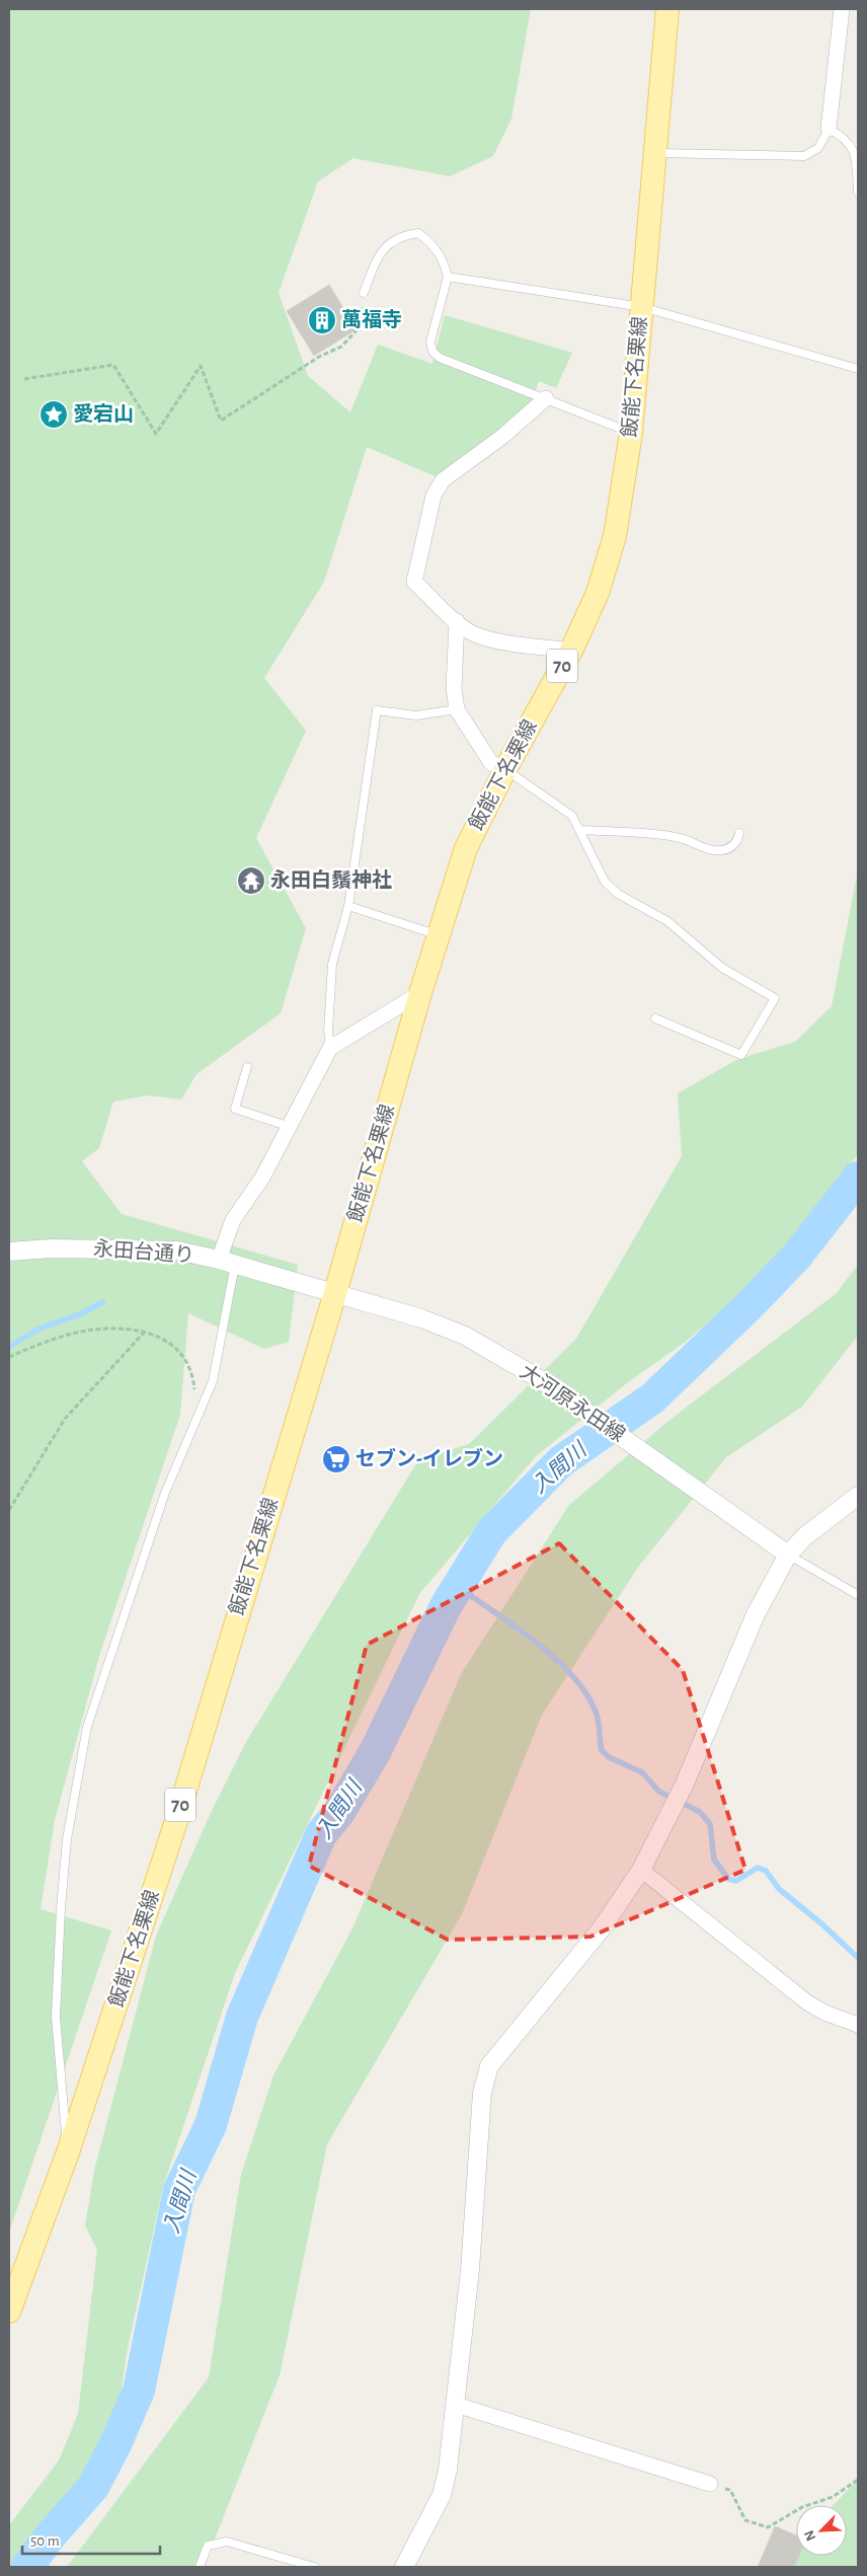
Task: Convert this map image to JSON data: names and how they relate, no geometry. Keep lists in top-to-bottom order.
{
  "streets": {
    "main road": ["飯能下名栗線", "70"],
    "street": ["永田台通り", "大河原永田線"]
  },
  "crossings": [
    ["飯能下名栗線", "永田台通り"],
    ["飯能下名栗線", "大河原永田線"],
    ["永田台通り", "大河原永田線"]
  ],
  "water": ["入間川"],
  "places": {
    "building": ["萬福寺"],
    "place": ["愛宕山"],
    "temple": ["永田白鬚神社"],
    "supermarket": ["セブン-イレブン"]
  },
  "scale_bar": "50 m",
  "north": "bottom left"
}
